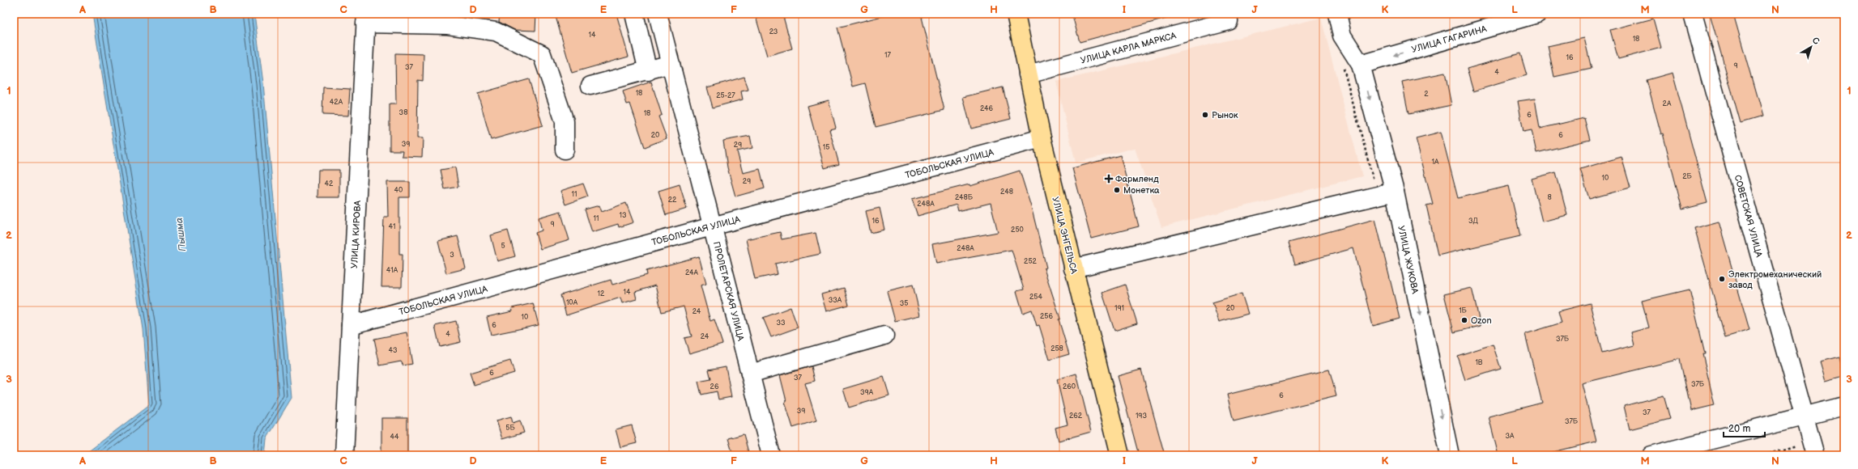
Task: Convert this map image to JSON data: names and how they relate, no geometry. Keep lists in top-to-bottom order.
{
  "streets": {
    "main road": ["УЛИЦА ЭНГЕЛЬСА"],
    "street": [
      "УЛИЦА ГАГАРИНА",
      "УЛИЦА КАРЛА МАРКСА",
      "ТОБОЛЬСКАЯ УЛИЦА",
      "СОВЕТСКАЯ УЛИЦА",
      "УЛИЦА КИРОВА",
      "УЛИЦА ЖУКОВА",
      "ПРОЛЕТАРСКАЯ УЛИЦА"
    ]
  },
  "crossings": [
    ["УЛИЦА ГАГАРИНА", "УЛИЦА ЖУКОВА"],
    ["УЛИЦА КАРЛА МАРКСА", "УЛИЦА ЭНГЕЛЬСА"],
    ["ТОБОЛЬСКАЯ УЛИЦА", "УЛИЦА КИРОВА"],
    ["ТОБОЛЬСКАЯ УЛИЦА", "УЛИЦА ЭНГЕЛЬСА"],
    ["ТОБОЛЬСКАЯ УЛИЦА", "ПРОЛЕТАРСКАЯ УЛИЦА"]
  ],
  "one_way": ["УЛИЦА ГАГАРИНА", "УЛИЦА ЖУКОВА"],
  "water": ["Пышма"],
  "places": {
    "other": [
      "Рынок",
      "Монетка",
      "Электромеханический завод",
      "Ozon"
    ],
    "health": ["Фармленд"]
  },
  "house_numbers": [
    "23",
    "14",
    "18",
    "17",
    "16",
    "9",
    "37",
    "4",
    "18",
    "2",
    "25-27",
    "42А",
    "2А",
    "246",
    "38",
    "18",
    "6",
    "20",
    "6",
    "39",
    "29",
    "15",
    "1А",
    "2Б",
    "10",
    "29",
    "42",
    "40",
    "248",
    "11",
    "248Б",
    "8",
    "22",
    "248А",
    "13",
    "11",
    "16",
    "3Д",
    "9",
    "41",
    "250",
    "5",
    "248А",
    "3",
    "252",
    "41А",
    "24А",
    "14",
    "12",
    "254",
    "33А",
    "10А",
    "35",
    "191",
    "20",
    "1Б",
    "24",
    "256",
    "10",
    "33",
    "6",
    "4",
    "24",
    "37Б",
    "258",
    "43",
    "1В",
    "6",
    "37",
    "37Б",
    "26",
    "260",
    "39А",
    "6",
    "39",
    "37",
    "262",
    "193",
    "37Б",
    "5Б",
    "3А",
    "44"
  ],
  "scale_bar": "20 m",
  "north": "top right",
  "grid": {
    "columns": [
      "A",
      "B",
      "C",
      "D",
      "E",
      "F",
      "G",
      "H",
      "I",
      "J",
      "K",
      "L",
      "M",
      "N"
    ],
    "rows": ["1", "2", "3"]
  }
}
